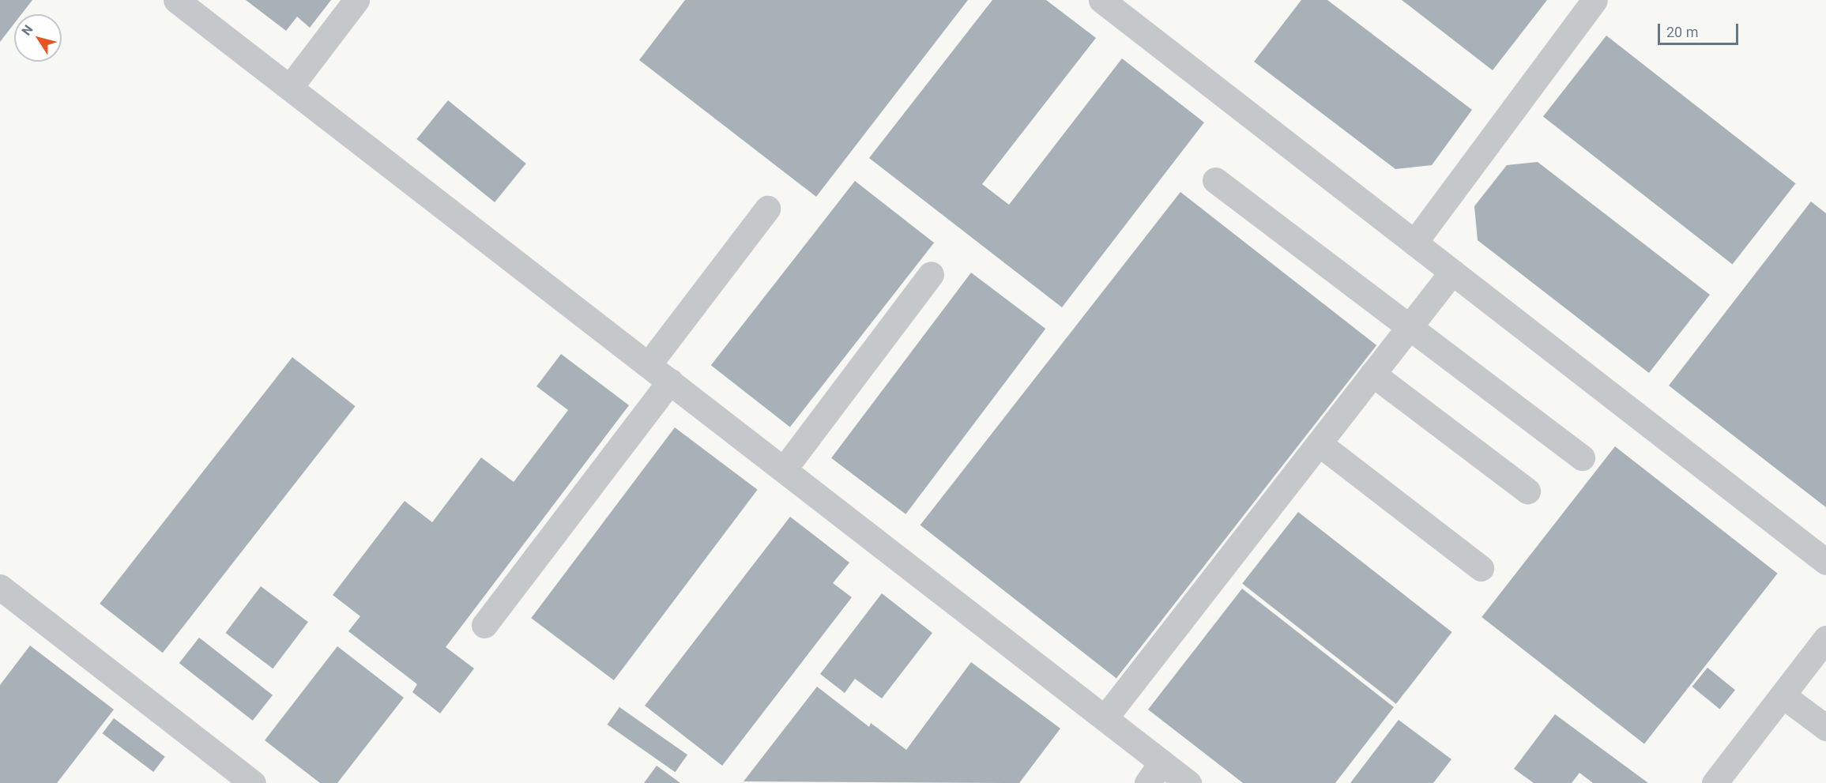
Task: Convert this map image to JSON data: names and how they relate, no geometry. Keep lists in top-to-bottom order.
{
  "scale_bar": "20 m",
  "north": "top left"
}
